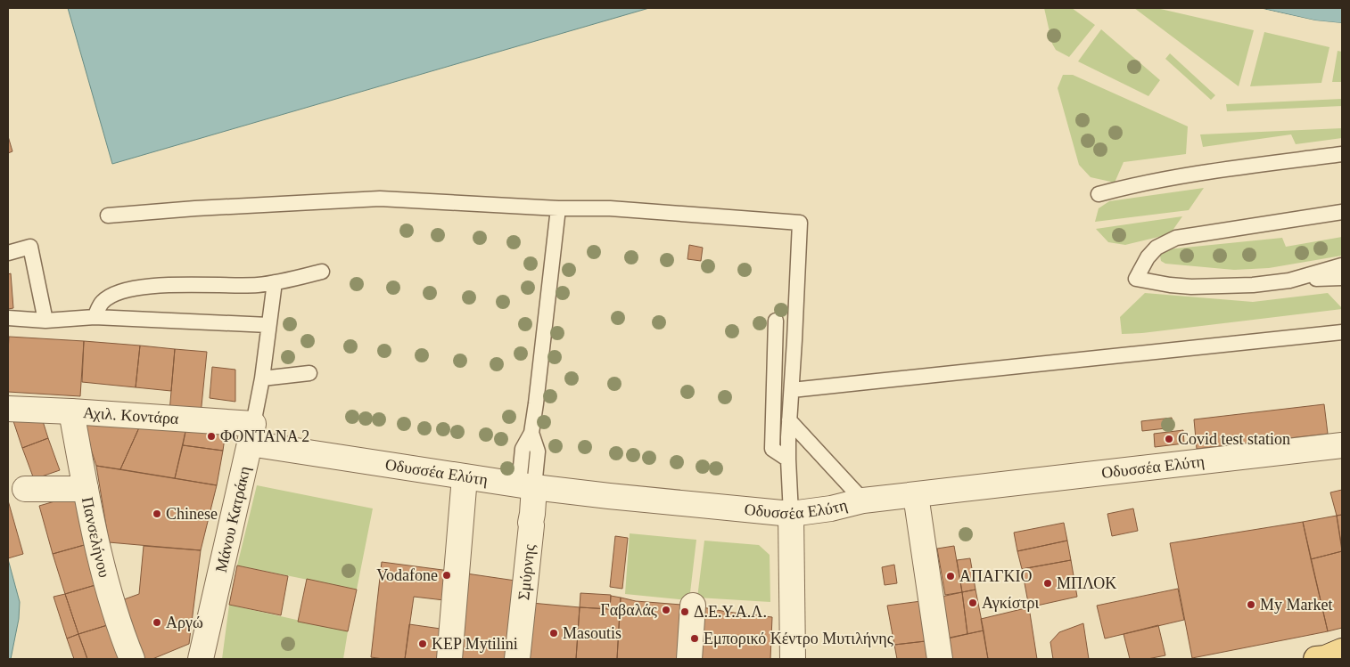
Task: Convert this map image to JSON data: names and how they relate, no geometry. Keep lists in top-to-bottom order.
{
  "streets": {
    "street": [
      "Αχιλ. Κοντάρα",
      "Οδυσσέα Ελύτη",
      "Μάνου Κατράκη",
      "Πανσελήνου",
      "Σμύρνης"
    ]
  },
  "crossings": [
    ["Αχιλ. Κοντάρα", "Οδυσσέα Ελύτη"],
    ["Αχιλ. Κοντάρα", "Μάνου Κατράκη"],
    ["Αχιλ. Κοντάρα", "Πανσελήνου"],
    ["Οδυσσέα Ελύτη", "Μάνου Κατράκη"],
    ["Οδυσσέα Ελύτη", "Σμύρνης"]
  ],
  "places": [
    "ΦΟΝΤΑΝΑ 2",
    "Covid test station",
    "Chinese",
    "Vodafone",
    "ΑΠΑΓΚΙΟ",
    "ΜΠΛΟΚ",
    "Αγκίστρι",
    "Μy Market",
    "Γαβαλάς",
    "Δ.Ε.Υ.Α.Λ.",
    "Αργώ",
    "Masoutis",
    "Εμπορικό Κέντρο Μυτιλήνης",
    "KEP Mytilini"
  ]
}
